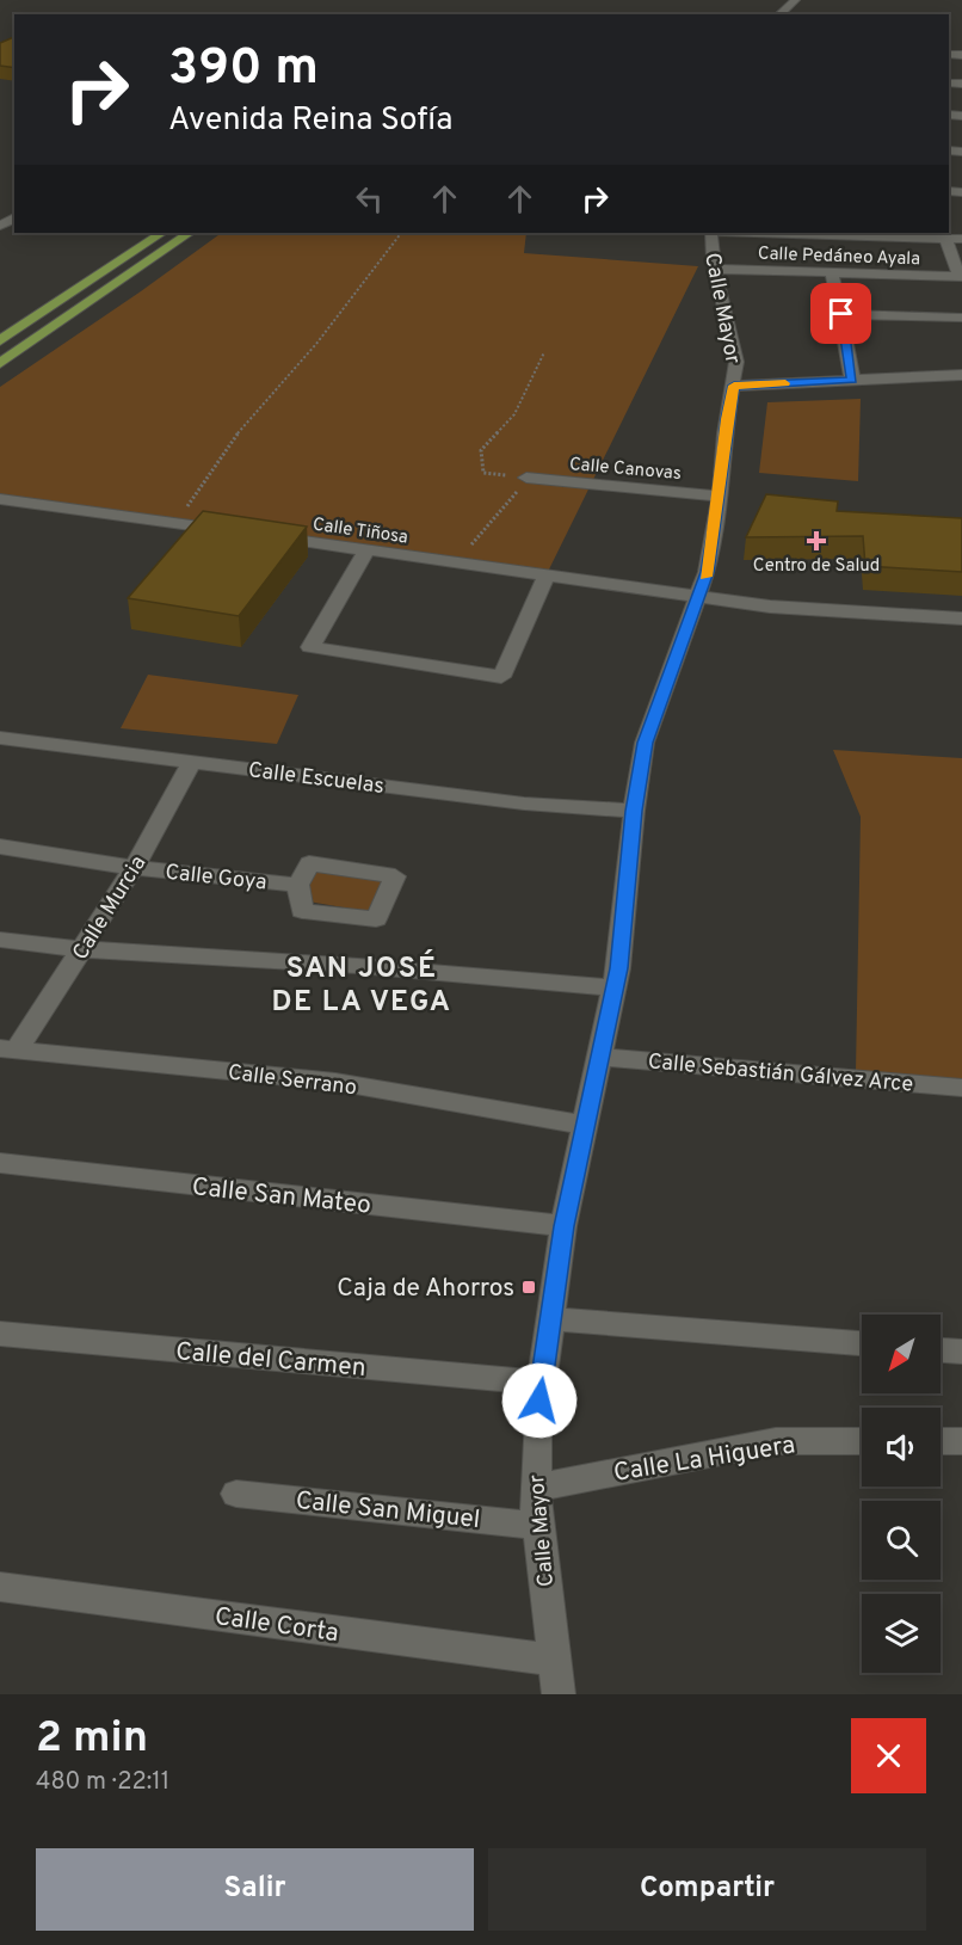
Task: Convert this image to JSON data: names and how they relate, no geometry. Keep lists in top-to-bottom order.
{
  "streets": {
    "street": [
      "Calle Pedáneo Ayala",
      "Calle Mayor",
      "Calle Canovas",
      "Calle Tiñosa",
      "Calle Escuelas",
      "Calle Goya",
      "Calle Murcia",
      "Calle Sebastián Gálvez Arce",
      "Calle Serrano",
      "Calle San Mateo",
      "Calle del Carmen",
      "Calle La Higuera",
      "Calle San Miguel",
      "Calle Corta"
    ]
  },
  "crossings": [
    ["Calle Pedáneo Ayala", "Calle Mayor"],
    ["Calle Mayor", "Calle Canovas"],
    ["Calle Mayor", "Calle Tiñosa"],
    ["Calle Mayor", "Calle Escuelas"],
    ["Calle Mayor", "Calle Sebastián Gálvez Arce"],
    ["Calle Mayor", "Calle Serrano"],
    ["Calle Mayor", "Calle San Mateo"],
    ["Calle Mayor", "Calle del Carmen"],
    ["Calle Mayor", "Calle La Higuera"],
    ["Calle Mayor", "Calle San Miguel"],
    ["Calle Mayor", "Calle Corta"],
    ["Calle Escuelas", "Calle Murcia"],
    ["Calle Goya", "Calle Murcia"],
    ["Calle Murcia", "Calle Serrano"]
  ],
  "districts": ["SAN JOSÉ DE LA VEGA"],
  "places": {
    "health": ["Centro de Salud"],
    "transit": ["Caja de Ahorros"]
  },
  "north": "bottom left",
  "page": {
    "turn": ["390 m", "Avenida Reina Sofía"],
    "heading": ["2 min", "480 m · 22:11"],
    "buttons": ["Salir", "Compartir"]
  }
}
